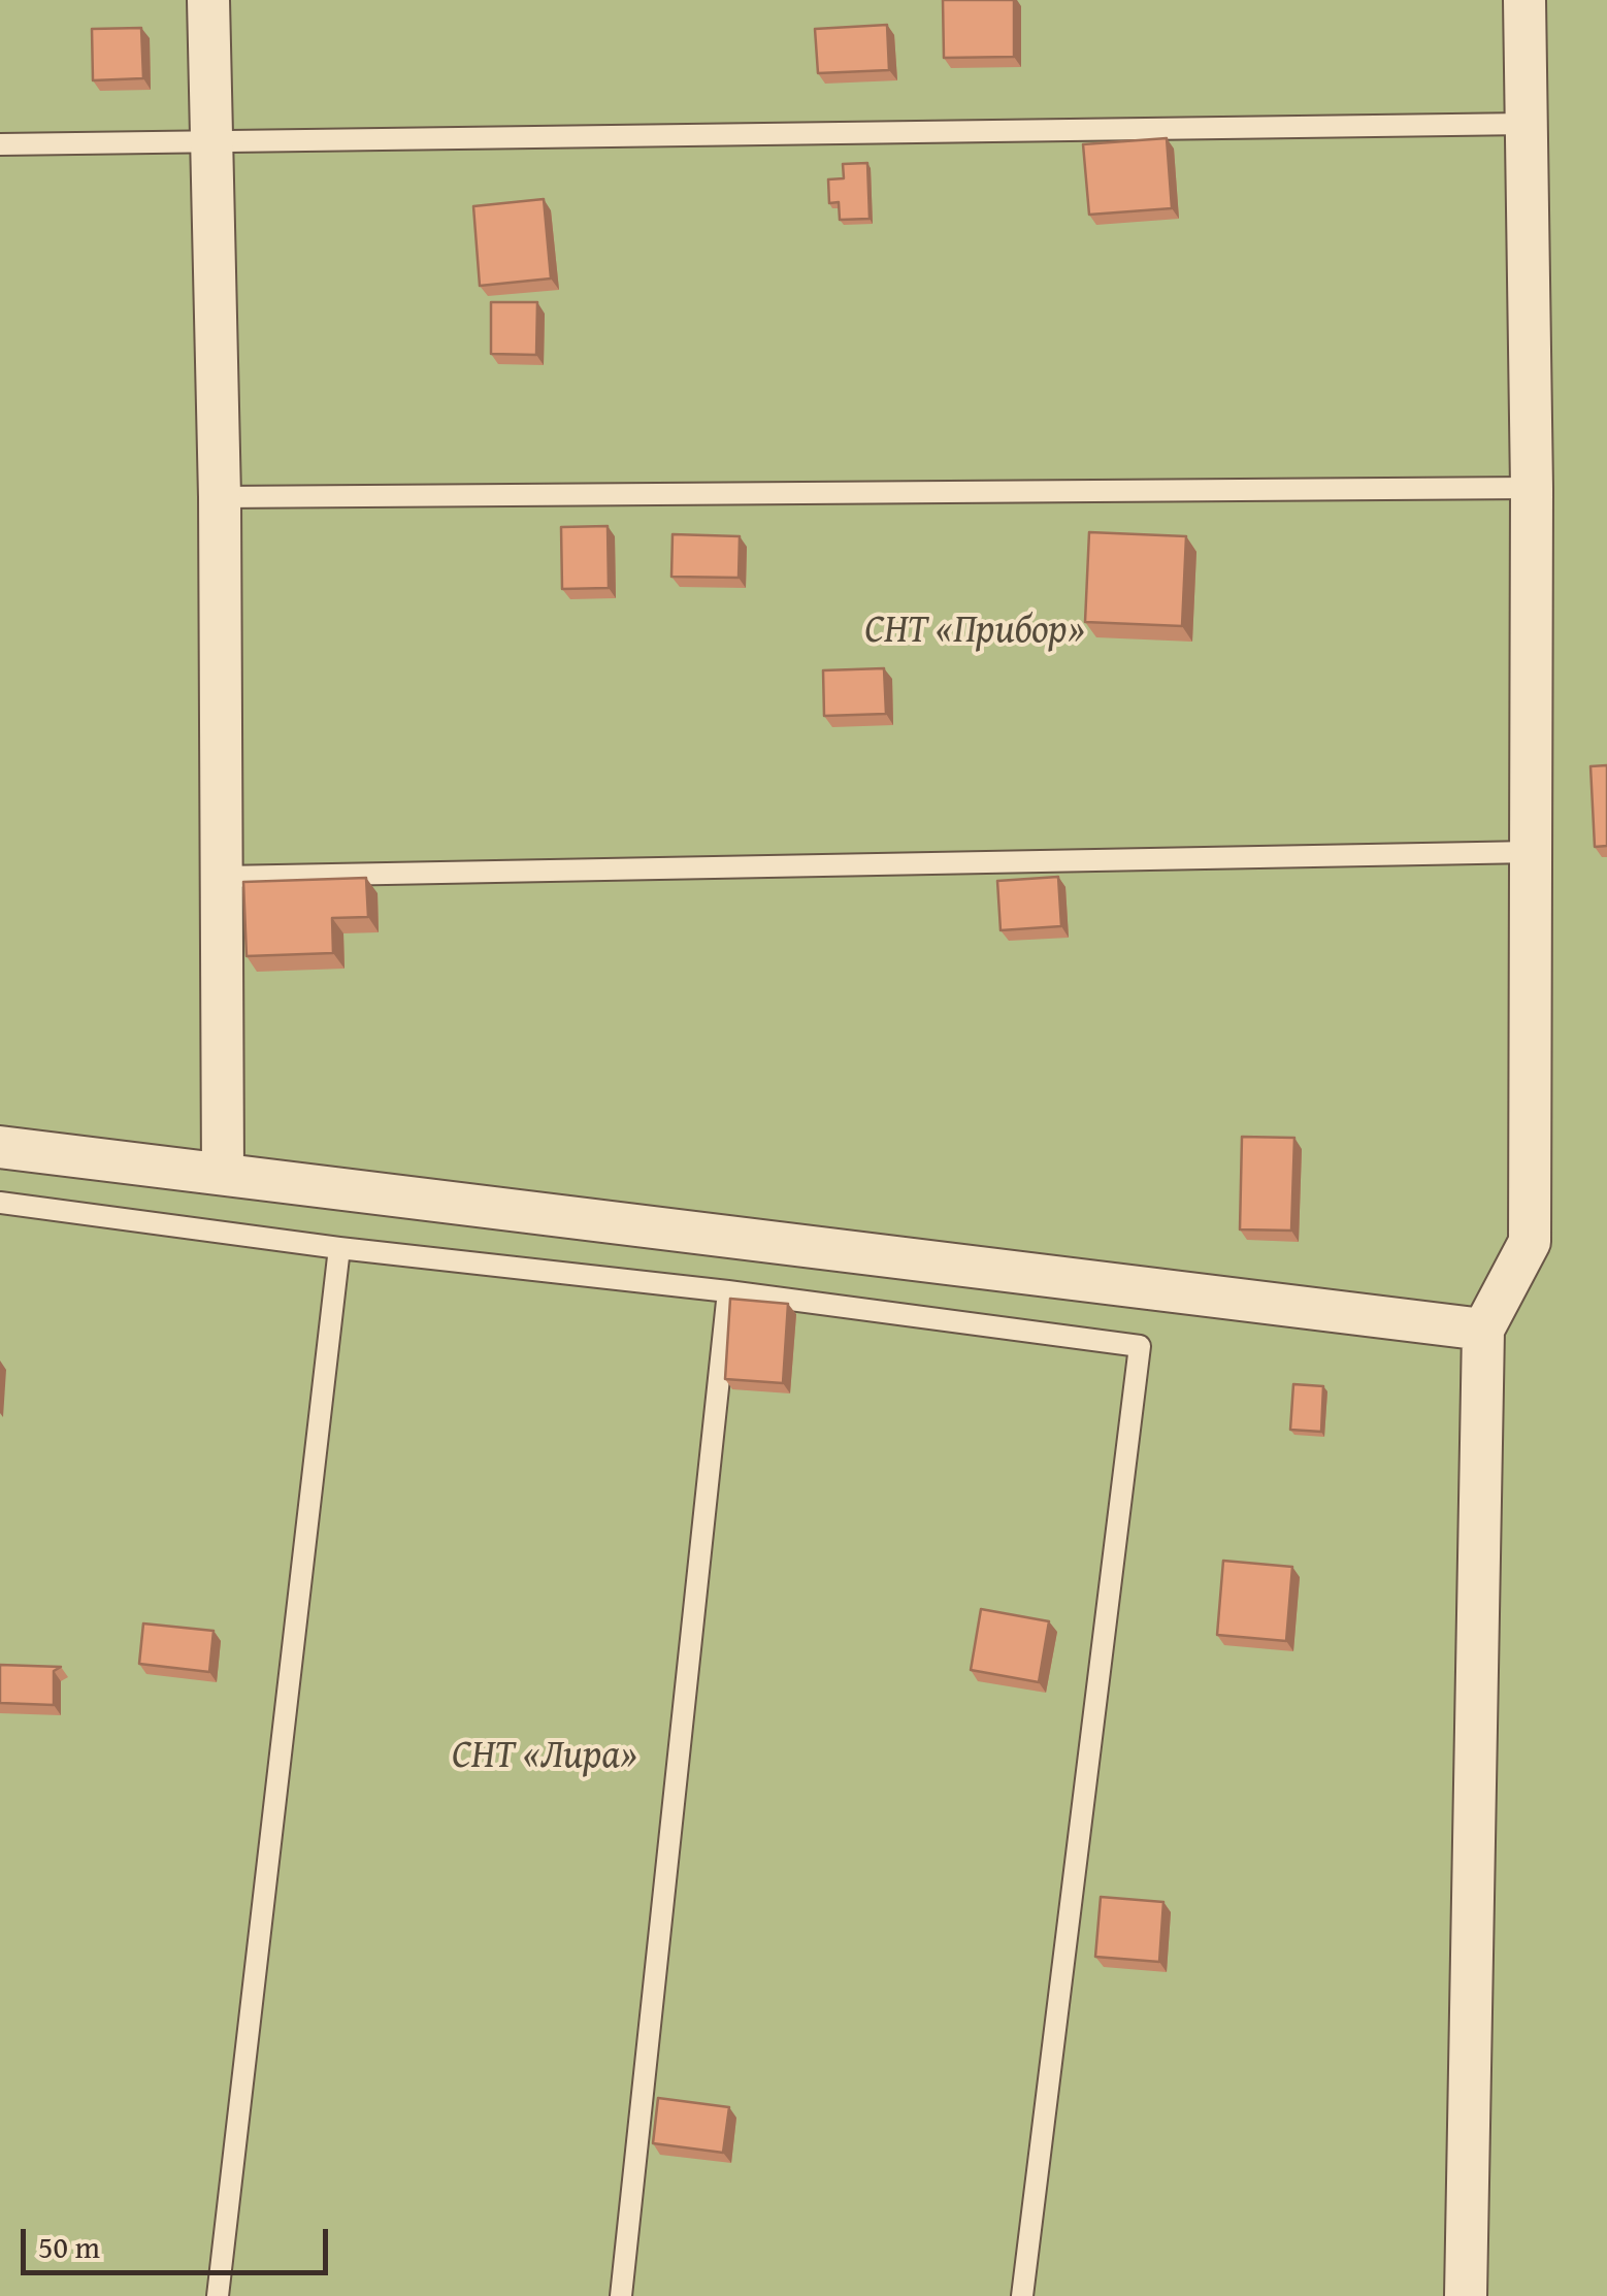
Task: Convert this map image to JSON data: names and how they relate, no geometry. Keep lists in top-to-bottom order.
{
  "parks": ["СНТ «Прибор»", "СНТ «Лира»"],
  "scale_bar": "50 m"
}
